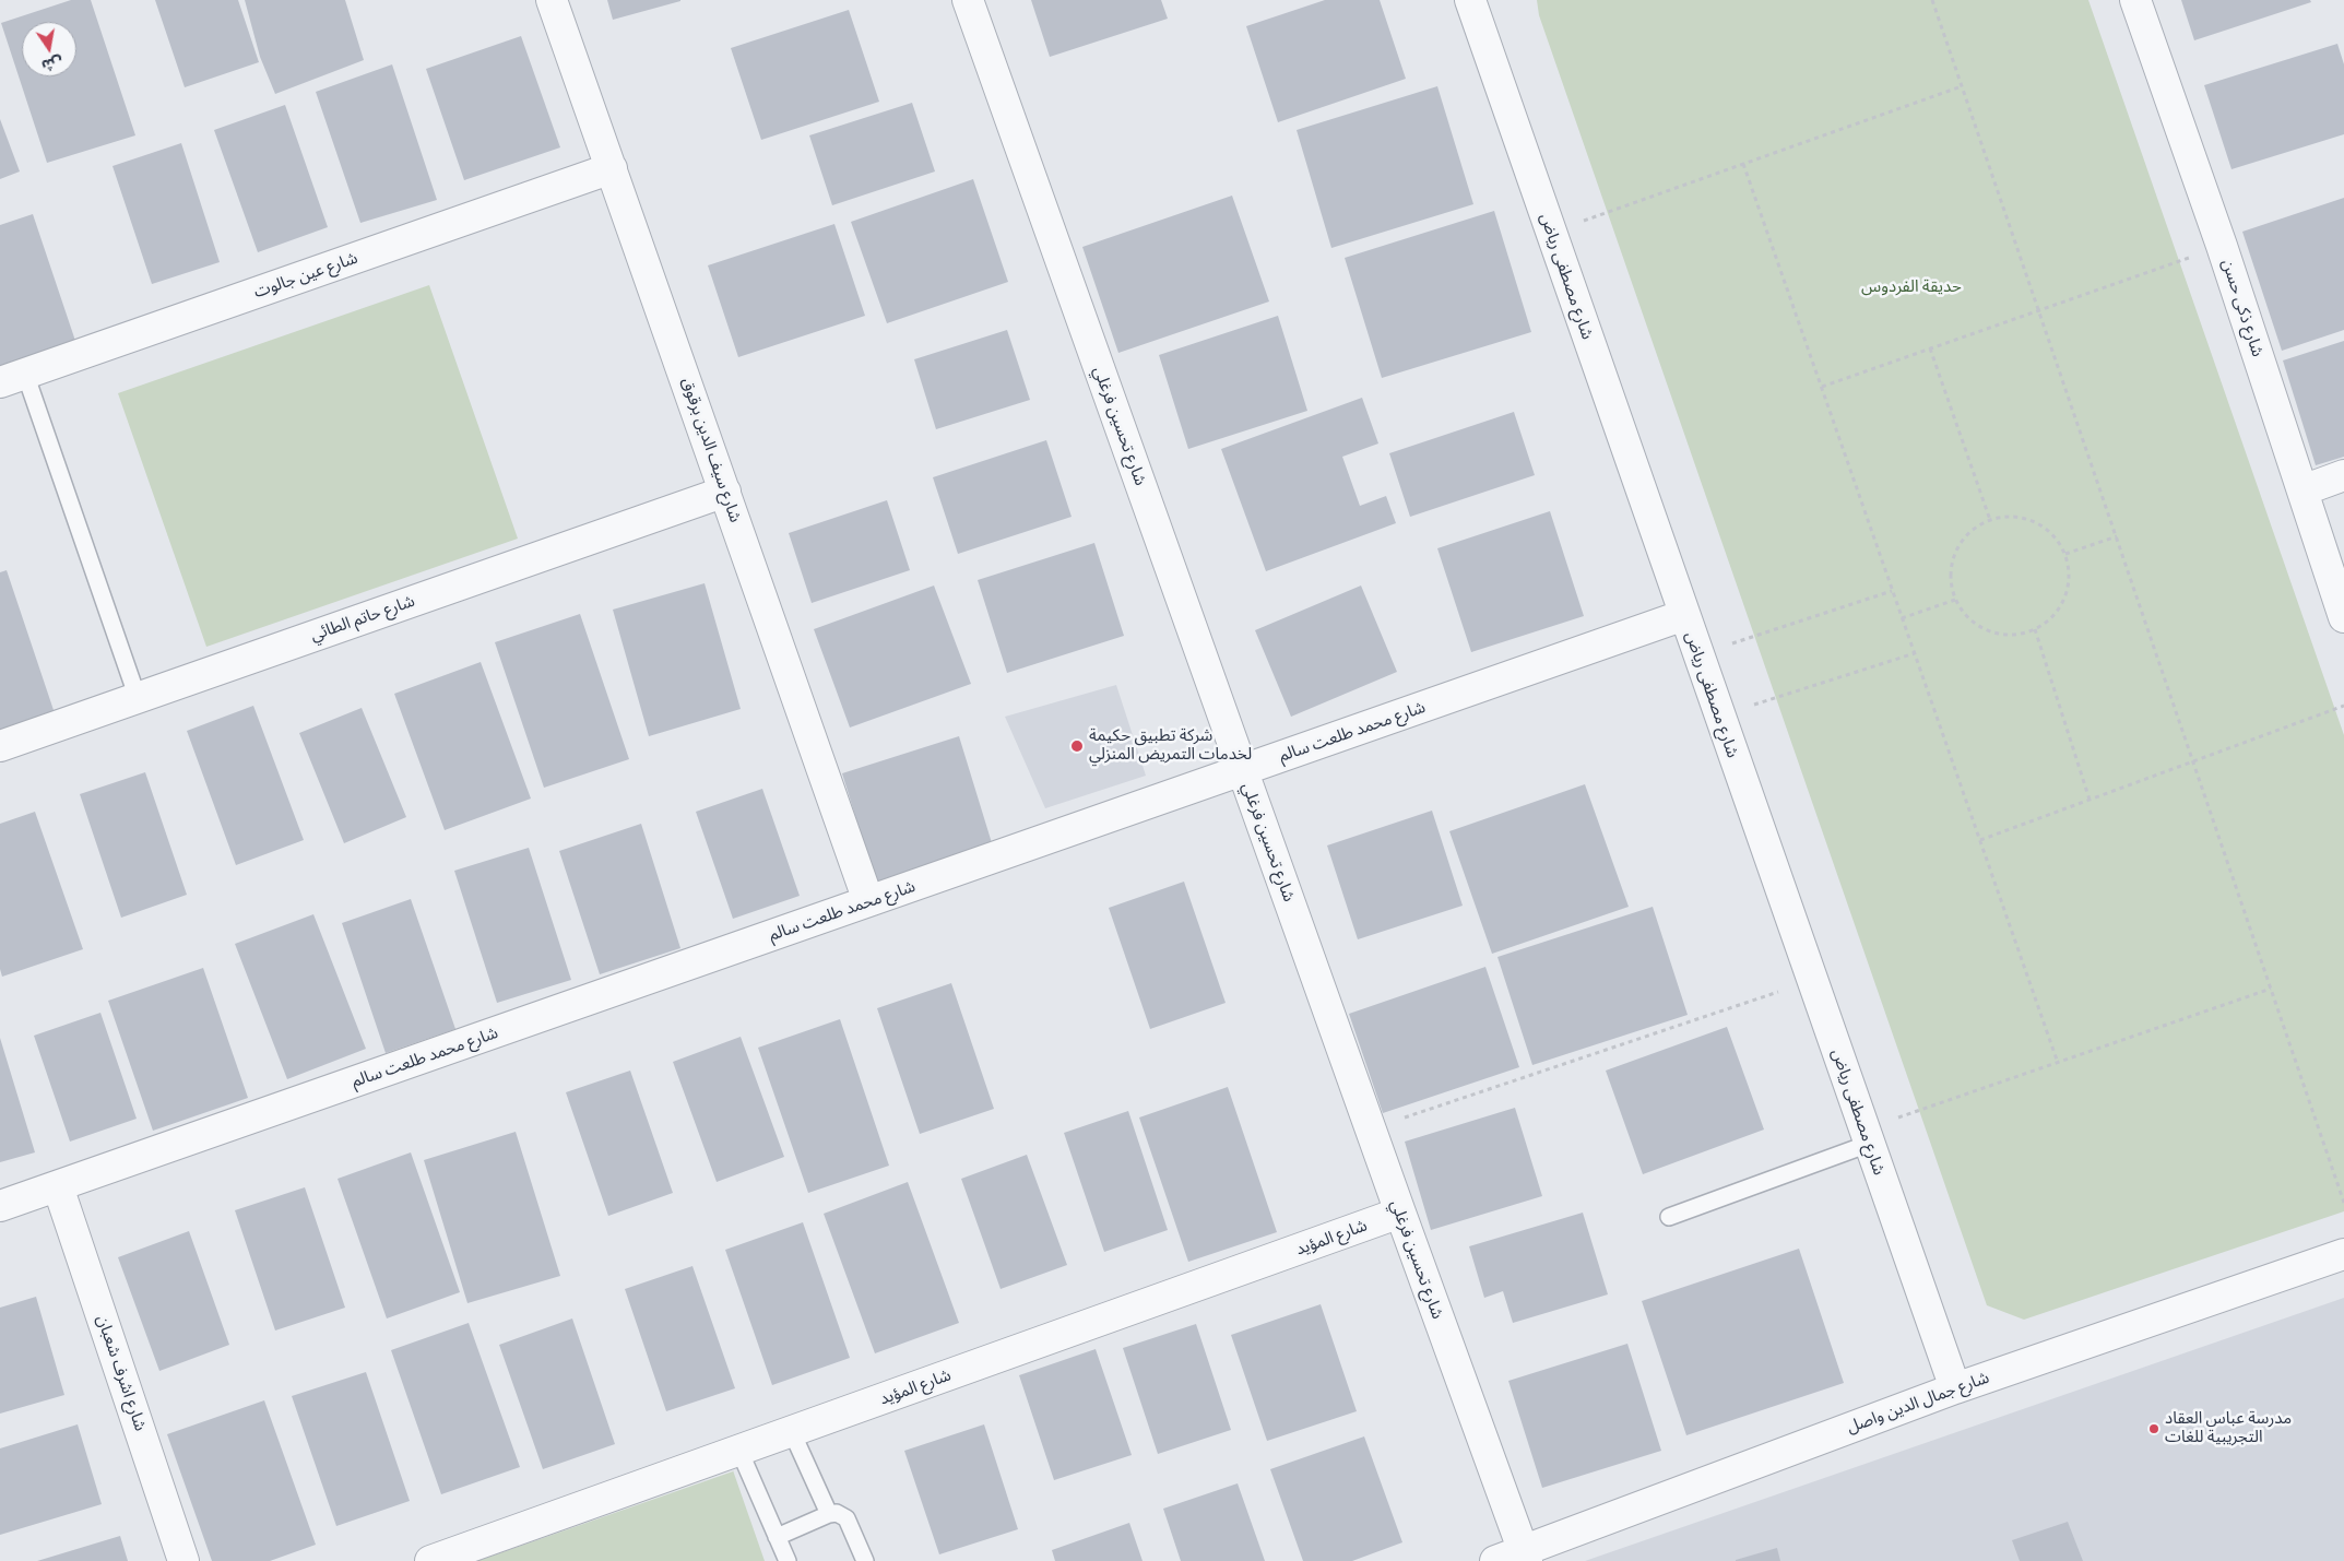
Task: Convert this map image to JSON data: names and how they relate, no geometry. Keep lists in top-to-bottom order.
{
  "streets": {
    "street": [
      "شارع عين جالوت",
      "شارع مصطفى رياض",
      "شارع ذكى حسن",
      "شارع تحسين فرغلي",
      "شارع سيف الدين برقوق",
      "شارع حاتم الطائي",
      "شارع محمد طلعت سالم",
      "شارع المؤيد",
      "شارع اشرف شعبان",
      "شارع جمال الدين واصل"
    ]
  },
  "crossings": [
    ["شارع عين جالوت", "شارع سيف الدين برقوق"],
    ["شارع مصطفى رياض", "شارع محمد طلعت سالم"],
    ["شارع مصطفى رياض", "شارع جمال الدين واصل"],
    ["شارع تحسين فرغلي", "شارع محمد طلعت سالم"],
    ["شارع تحسين فرغلي", "شارع المؤيد"],
    ["شارع تحسين فرغلي", "شارع جمال الدين واصل"],
    ["شارع سيف الدين برقوق", "شارع حاتم الطائي"],
    ["شارع سيف الدين برقوق", "شارع محمد طلعت سالم"],
    ["شارع محمد طلعت سالم", "شارع اشرف شعبان"]
  ],
  "parks": ["حديقة الفردوس"],
  "places": ["شركة تطبيق حكيمة لخدمات التمريض المنزلي", "مدرسة عباس العقاد التجريبية للغات"],
  "north": "bottom"
}
